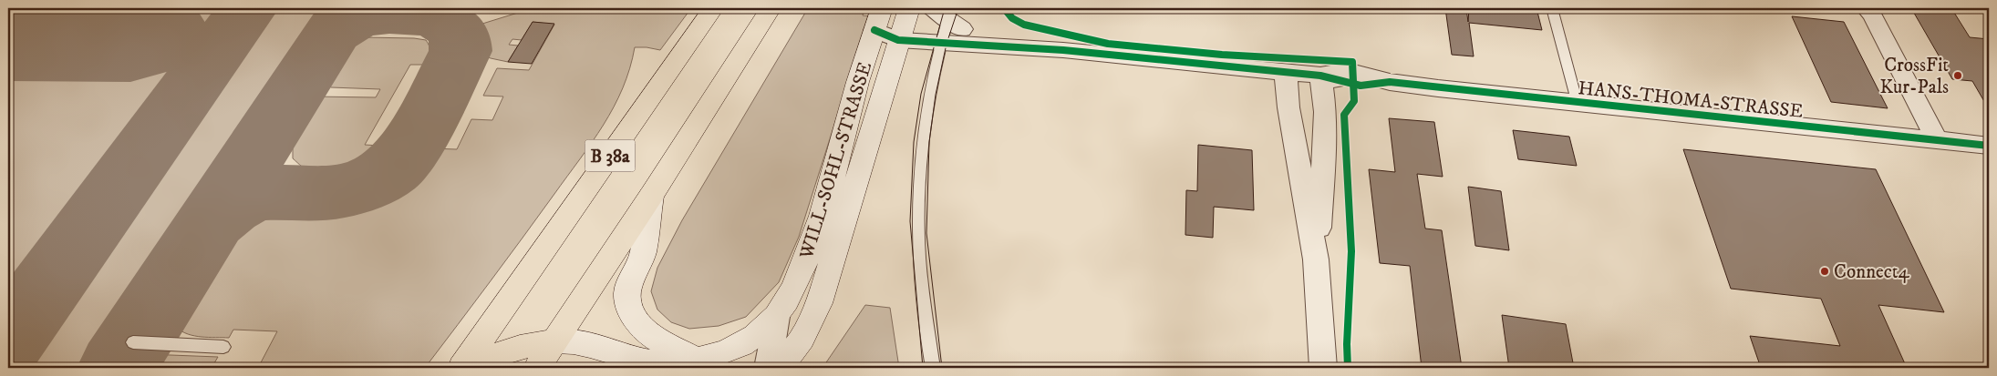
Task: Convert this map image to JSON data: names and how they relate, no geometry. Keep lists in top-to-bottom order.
{
  "streets": {
    "main road": ["B 38a", "WILL-SOHL-STRASSE"],
    "street": ["HANS-THOMA-STRASSE"]
  },
  "crossings": [
    ["HANS-THOMA-STRASSE", "WILL-SOHL-STRASSE"],
    ["B 38a", "WILL-SOHL-STRASSE"]
  ],
  "places": ["CrossFit Kur-Pals", "Connect4"]
}
